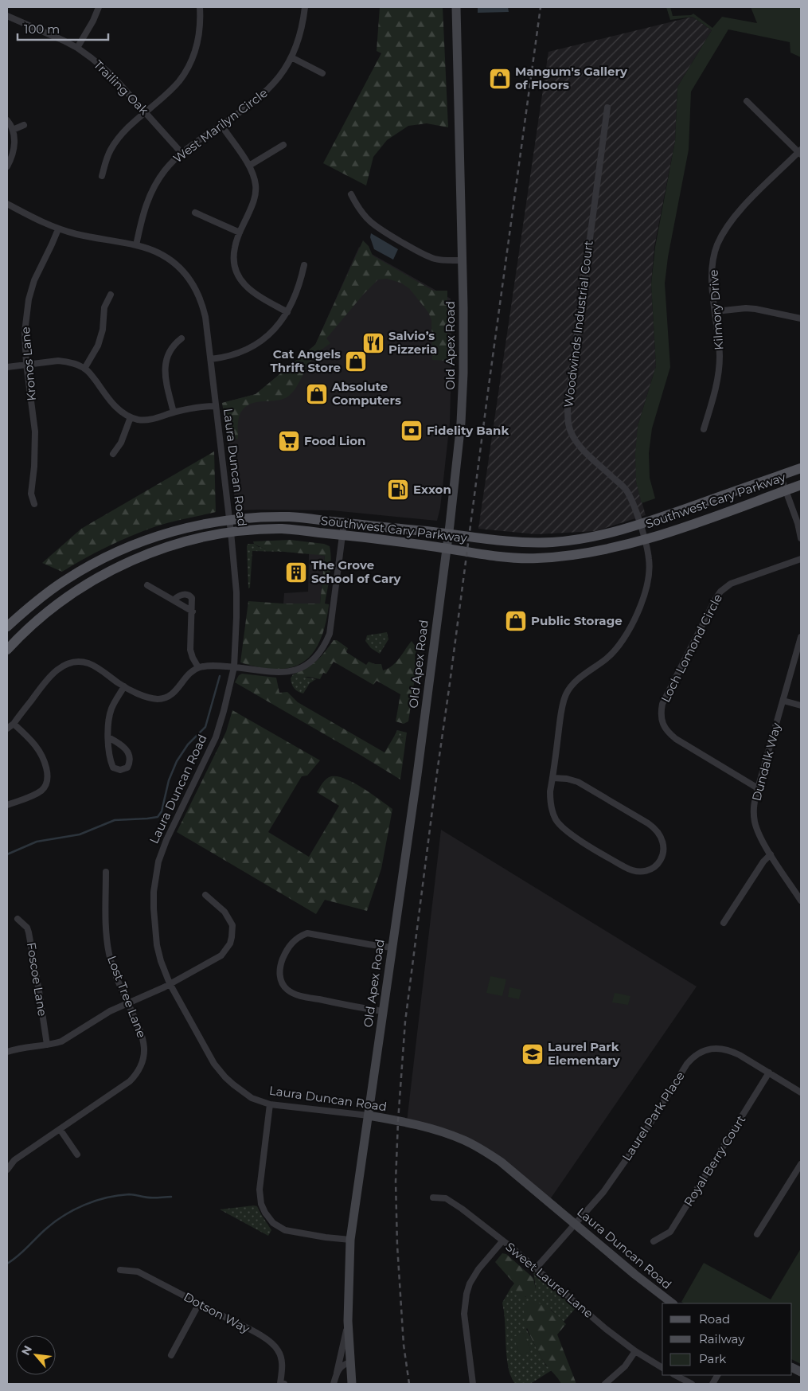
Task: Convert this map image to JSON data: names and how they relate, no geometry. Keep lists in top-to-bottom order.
{
  "streets": {
    "main road": ["Old Apex Road", "Laura Duncan Road", "Southwest Cary Parkway"],
    "street": [
      "Trailing Oak",
      "West Marilyn Circle",
      "Kilmory Drive",
      "Woodwinds Industrial Court",
      "Kronos Lane",
      "Loch Lomond Circle",
      "Dundalk Way",
      "Foscoe Lane",
      "Lost Tree Lane",
      "Laurel Park Place",
      "Royal Berry Court",
      "Sweet Laurel Lane",
      "Dotson Way"
    ]
  },
  "crossings": [
    ["Trailing Oak", "West Marilyn Circle"],
    ["West Marilyn Circle", "Laura Duncan Road"],
    ["Woodwinds Industrial Court", "Southwest Cary Parkway"],
    ["Old Apex Road", "Laura Duncan Road"],
    ["Old Apex Road", "Southwest Cary Parkway"],
    ["Kronos Lane", "Laura Duncan Road"],
    ["Laura Duncan Road", "Southwest Cary Parkway"],
    ["Laura Duncan Road", "Laurel Park Place"],
    ["Loch Lomond Circle", "Dundalk Way"],
    ["Laurel Park Place", "Royal Berry Court"],
    ["Laurel Park Place", "Sweet Laurel Lane"]
  ],
  "places": {
    "shop": [
      "Mangum's Gallery of Floors",
      "Cat Angels Thrift Store",
      "Absolute Computers",
      "Public Storage"
    ],
    "restaurant": ["Salvio’s Pizzeria"],
    "bank": ["Fidelity Bank"],
    "supermarket": ["Food Lion"],
    "fuel station": ["Exxon"],
    "building": ["The Grove School of Cary"],
    "school or university": ["Laurel Park Elementary"]
  },
  "legend": ["Road", "Railway", "Park"],
  "scale_bar": "100 m",
  "north": "top left"
}
